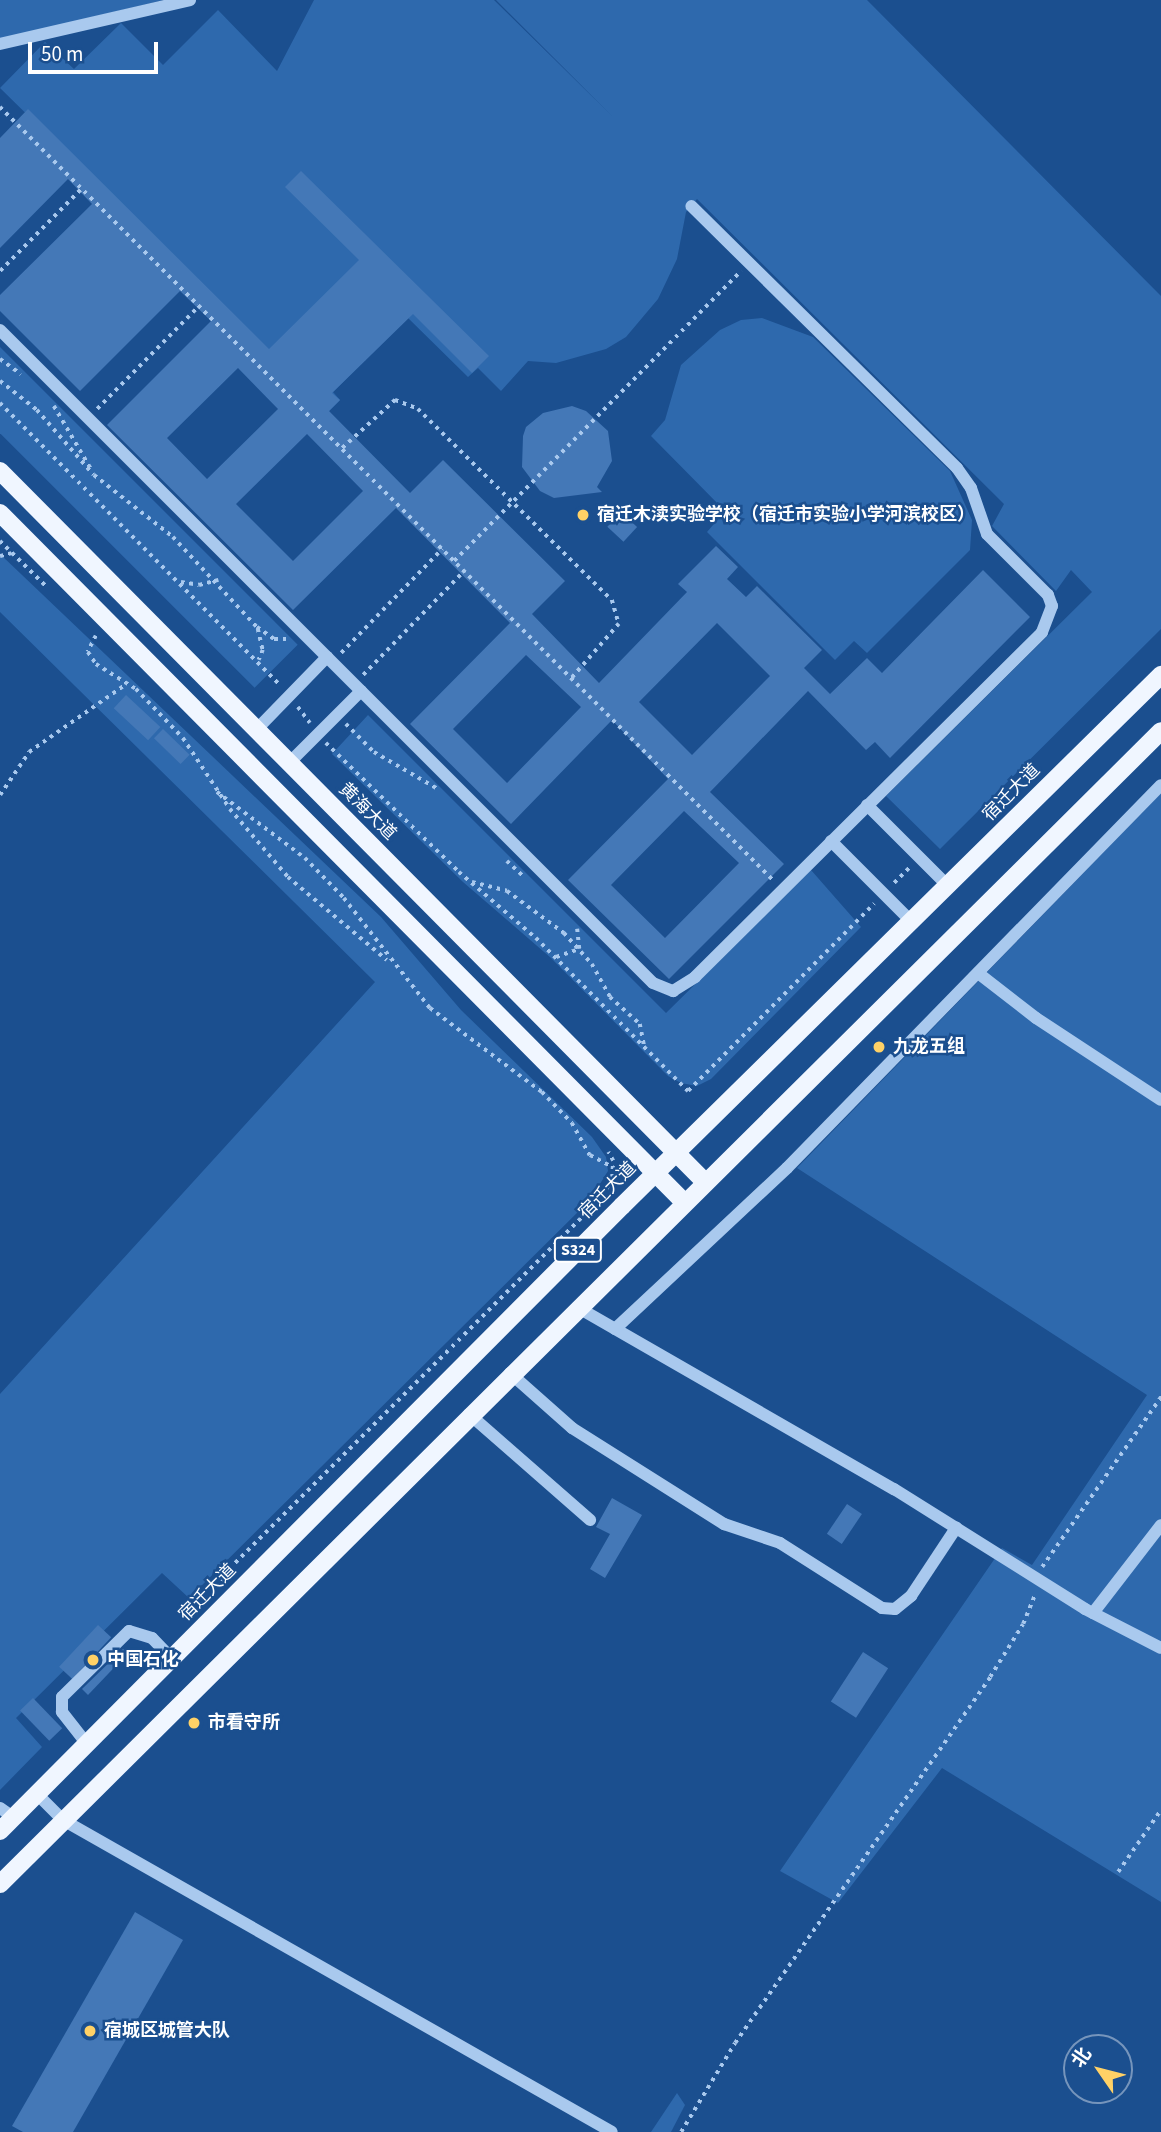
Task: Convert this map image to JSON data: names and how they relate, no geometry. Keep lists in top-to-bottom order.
{
  "streets": {
    "main road": ["宿迁大道", "黄海大道", "S324"]
  },
  "crossings": [
    ["宿迁大道", "黄海大道"],
    ["黄海大道", "S324"]
  ],
  "places": [
    "宿迁木渎实验学校（宿迁市实验小学河滨校区）",
    "九龙五组",
    "中国石化",
    "市看守所",
    "宿城区城管大队"
  ],
  "scale_bar": "50 m",
  "north": "top left"
}
